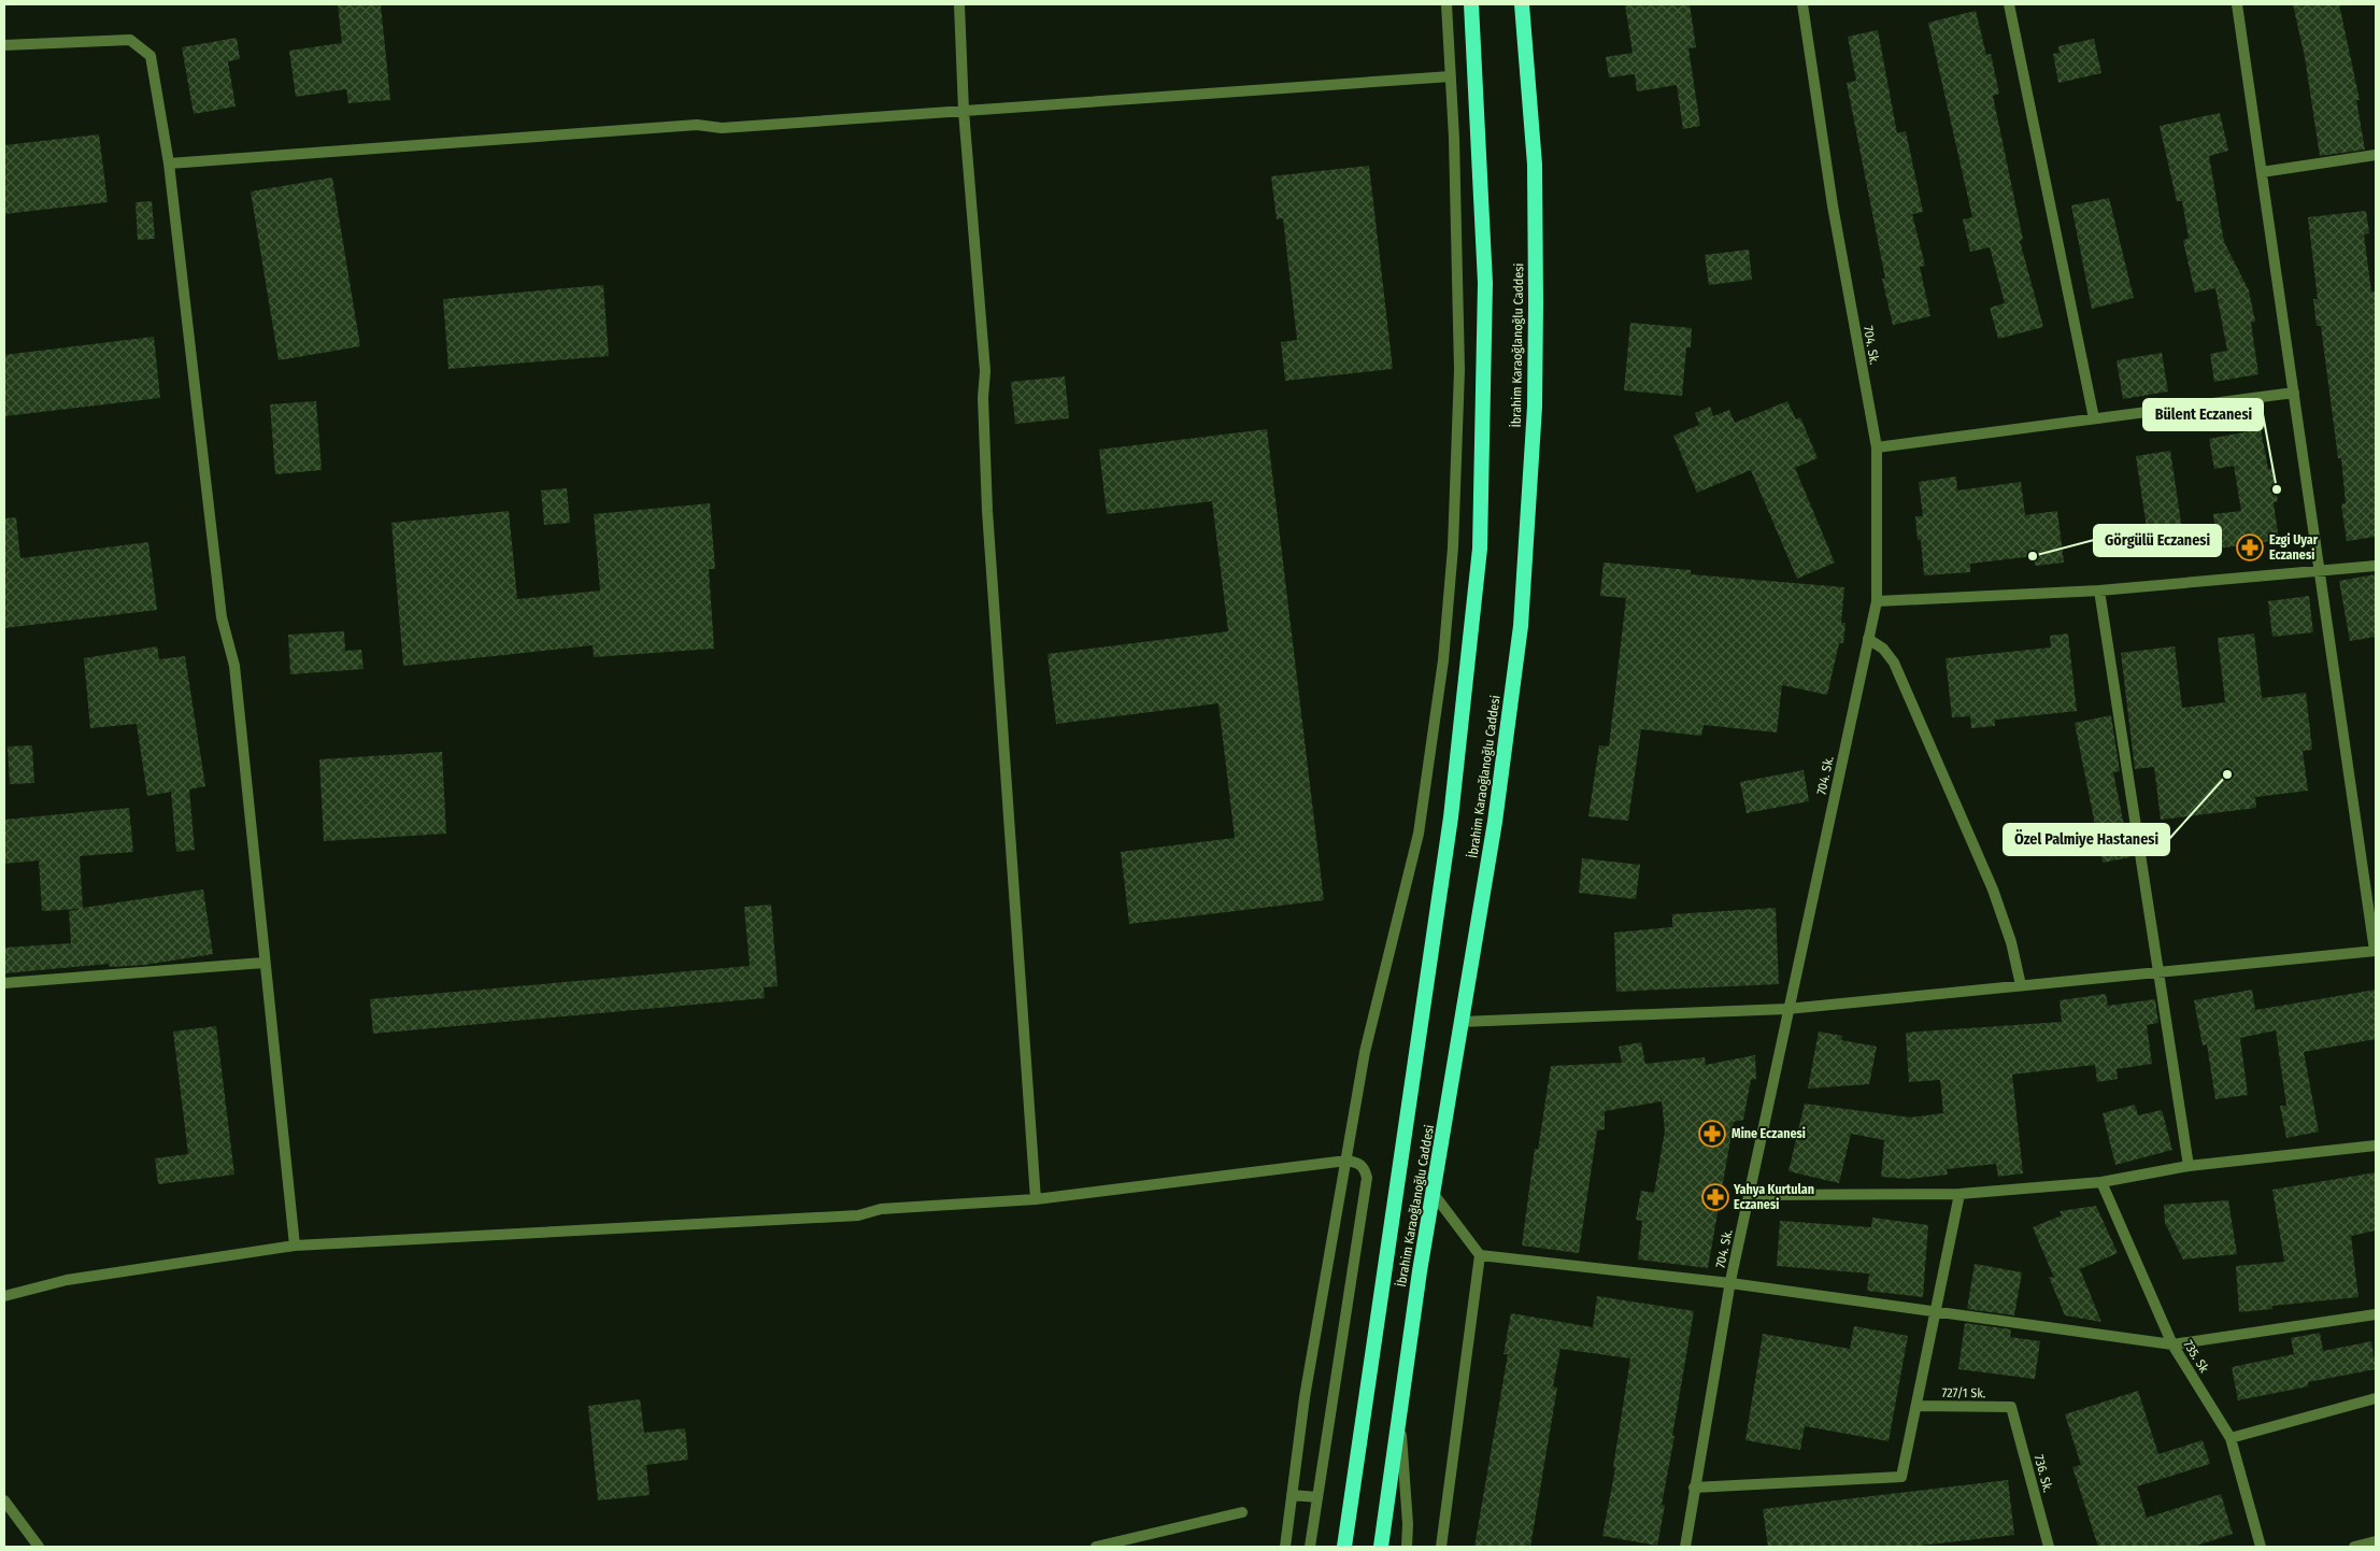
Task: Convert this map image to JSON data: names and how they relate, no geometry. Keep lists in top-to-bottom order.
{
  "streets": {
    "highway": ["İbrahim Karaoğlanoğlu Caddesi"],
    "street": [
      "704. Sk.",
      "735. Sk",
      "727/1 Sk.",
      "736. Sk."
    ]
  },
  "crossings": [
    ["727/1 Sk.", "736. Sk."]
  ],
  "places": {
    "other": ["Bülent Eczanesi", "Görgülü Eczanesi", "Özel Palmiye Hastanesi"],
    "pharmacy": ["Ezgi Uyar Eczanesi", "Mine Eczanesi", "Yahya Kurtulan Eczanesi"]
  }
}
